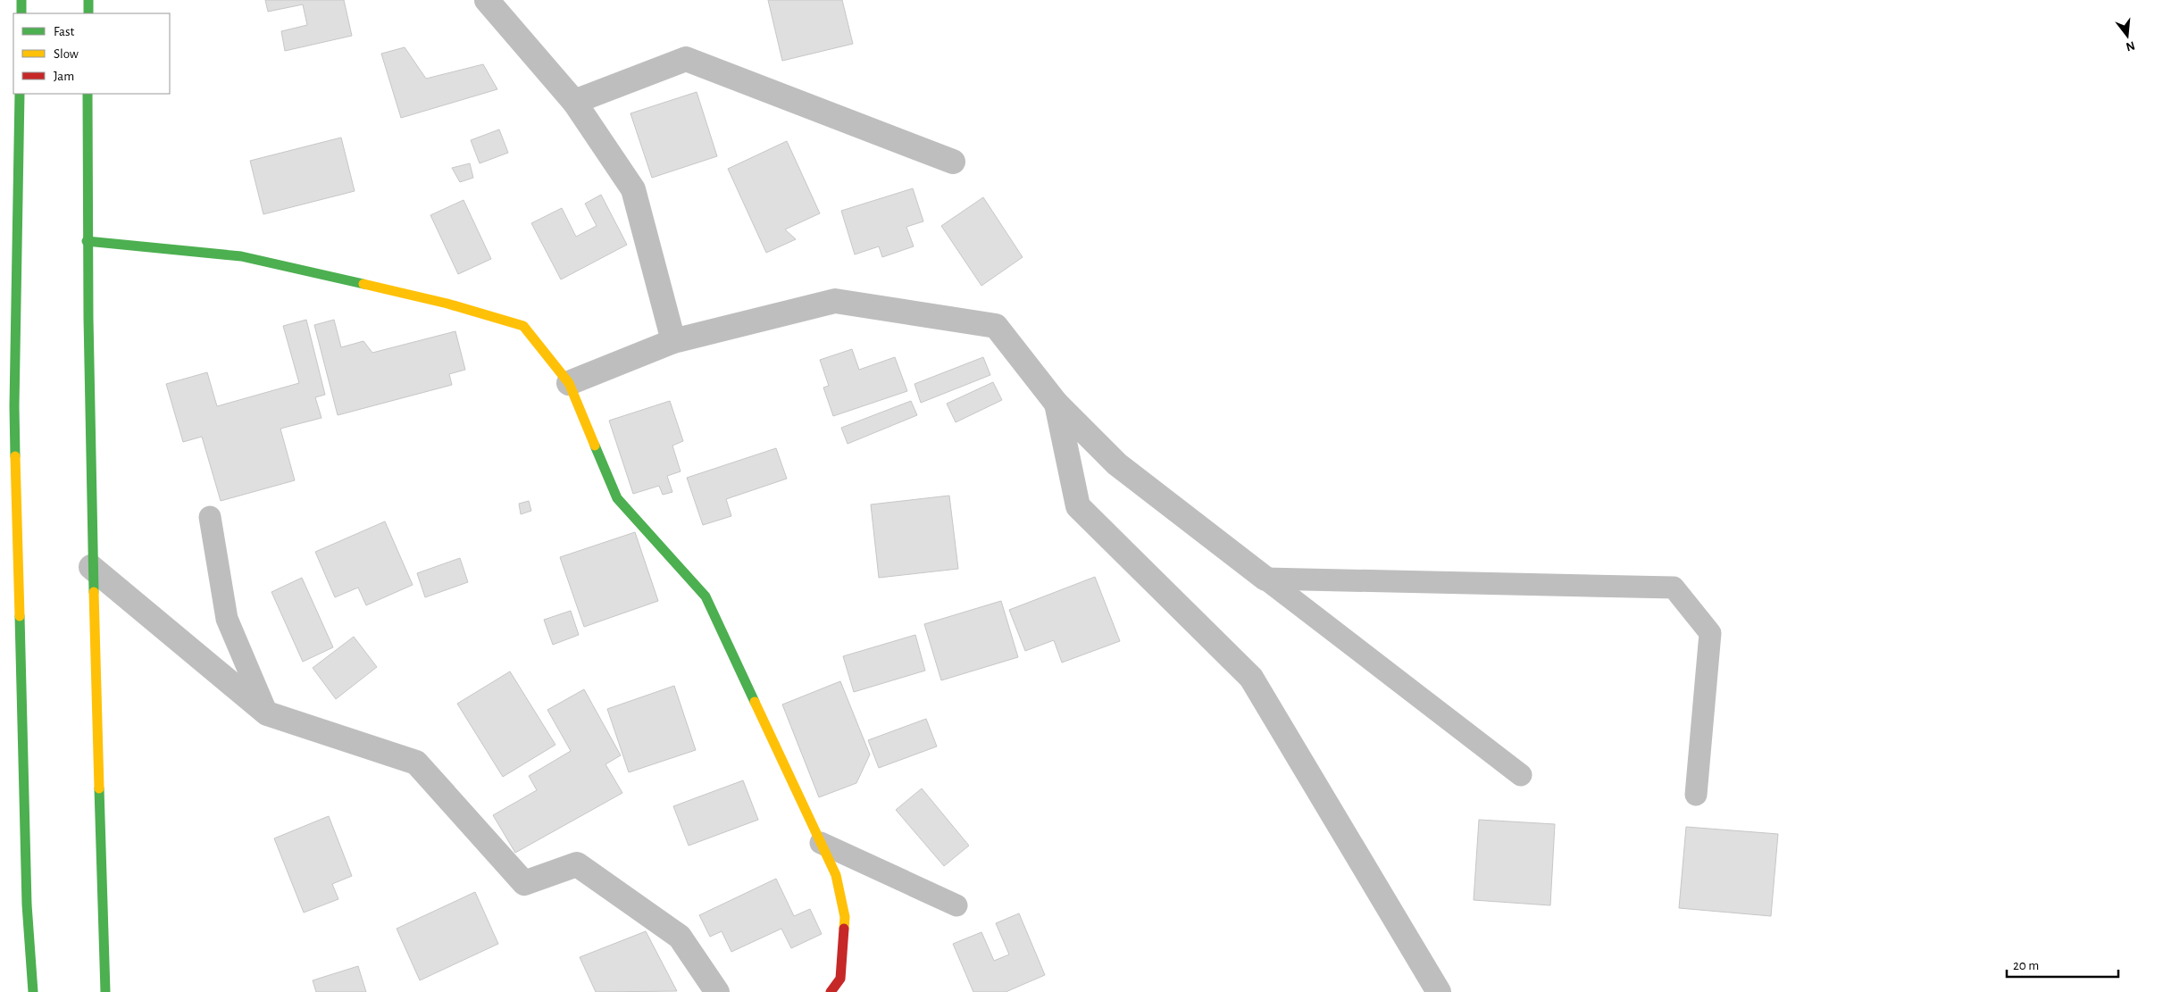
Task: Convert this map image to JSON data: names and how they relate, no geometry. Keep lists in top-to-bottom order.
{
  "legend": ["Fast", "Slow", "Jam"],
  "scale_bar": "20 m",
  "north": "bottom"
}
